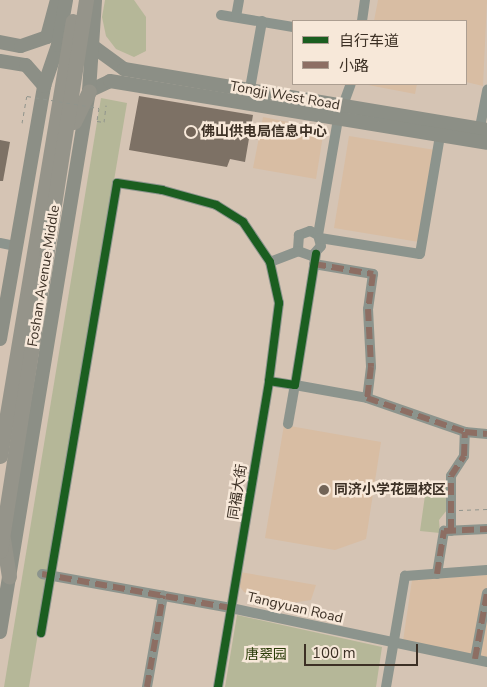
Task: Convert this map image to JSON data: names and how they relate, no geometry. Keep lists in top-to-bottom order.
{
  "streets": {
    "highway": ["Foshan Avenue Middle"],
    "main road": ["Tongji West Road"],
    "street": ["同福大街", "Tangyuan Road"]
  },
  "crossings": [
    ["同福大街", "Tangyuan Road"]
  ],
  "parks": ["唐翠园"],
  "places": ["佛山供电局信息中心", "同济小学花园校区"],
  "legend": ["自行车道", "小路"],
  "scale_bar": "100 m"
}
